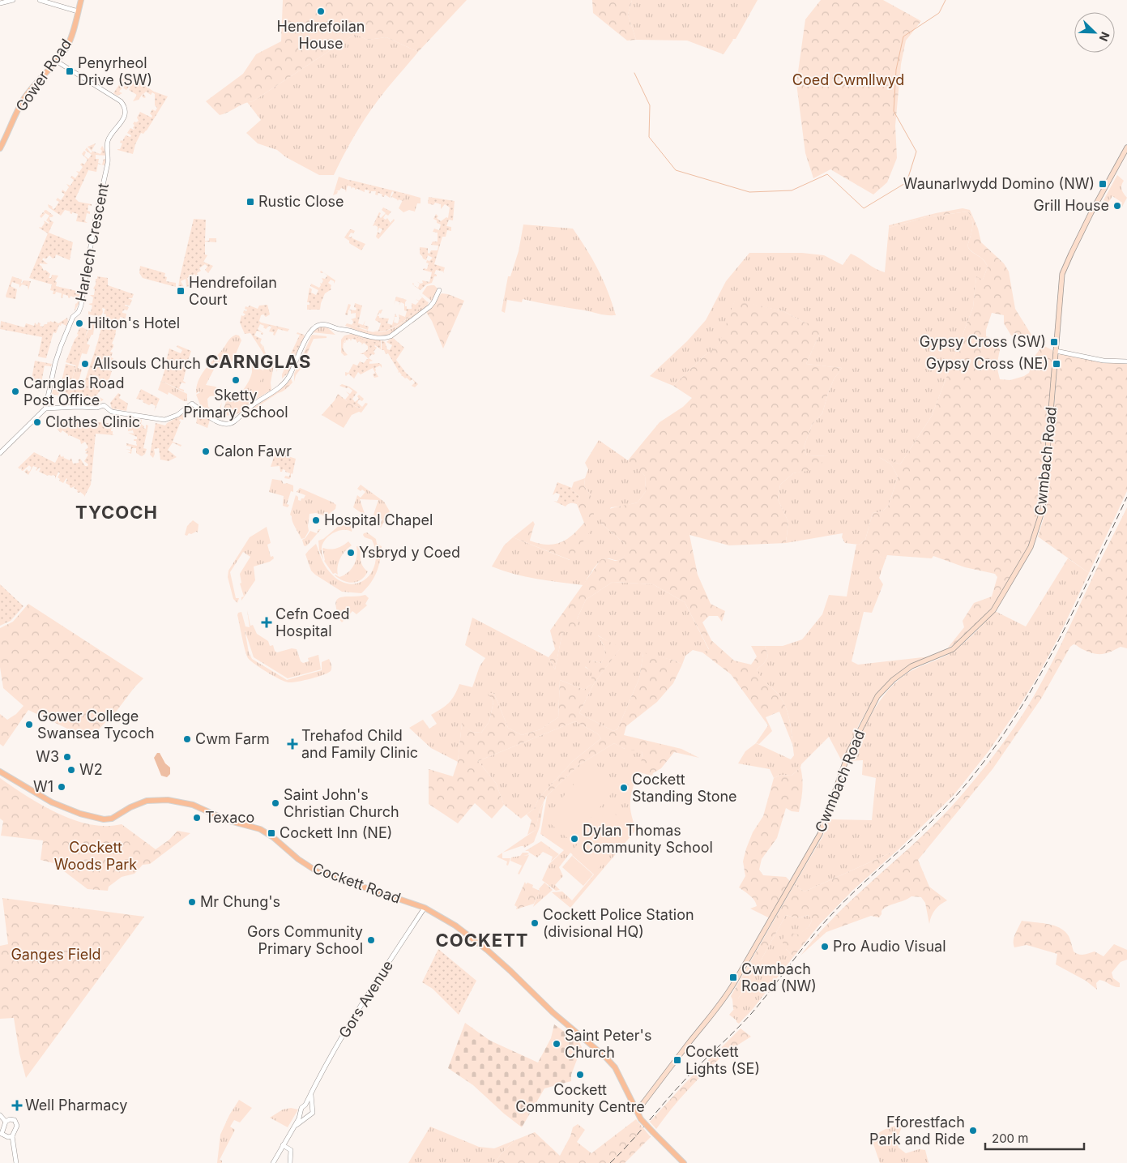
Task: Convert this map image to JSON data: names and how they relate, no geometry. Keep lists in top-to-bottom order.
{
  "streets": {
    "main road": ["Gower Road", "Cwmbach Road", "Cockett Road"],
    "street": ["Harlech Crescent", "Gors Avenue"]
  },
  "crossings": [
    ["Gower Road", "Harlech Crescent"],
    ["Cwmbach Road", "Cockett Road"],
    ["Cockett Road", "Gors Avenue"]
  ],
  "districts": ["CARNGLAS", "TYCOCH", "COCKETT"],
  "parks": ["Coed Cwmllwyd", "Cockett Woods Park", "Ganges Field"],
  "places": {
    "other": [
      "Hendrefoilan House",
      "Grill House",
      "Hilton's Hotel",
      "Allsouls Church",
      "Sketty Primary School",
      "Carnglas Road Post Office",
      "Clothes Clinic",
      "Calon Fawr",
      "Hospital Chapel",
      "Ysbryd y Coed",
      "Gower College Swansea Tycoch",
      "Cwm Farm",
      "W3",
      "W2",
      "W1",
      "Cockett Standing Stone",
      "Saint John's Christian Church",
      "Texaco",
      "Dylan Thomas Community School",
      "Mr Chung's",
      "Cockett Police Station (divisional HQ)",
      "Gors Community Primary School",
      "Pro Audio Visual",
      "Saint Peter's Church",
      "Cockett Community Centre",
      "Fforestfach Park and Ride"
    ],
    "transit": [
      "Penyrheol Drive (SW)",
      "Waunarlwydd Domino (NW)",
      "Rustic Close",
      "Hendrefoilan Court",
      "Gypsy Cross (SW)",
      "Gypsy Cross (NE)",
      "Cockett Inn (NE)",
      "Cwmbach Road (NW)",
      "Cockett Lights (SE)"
    ],
    "health": ["Cefn Coed Hospital", "Trehafod Child and Family Clinic", "Well Pharmacy"]
  },
  "scale_bar": "200 m",
  "north": "bottom right"
}
